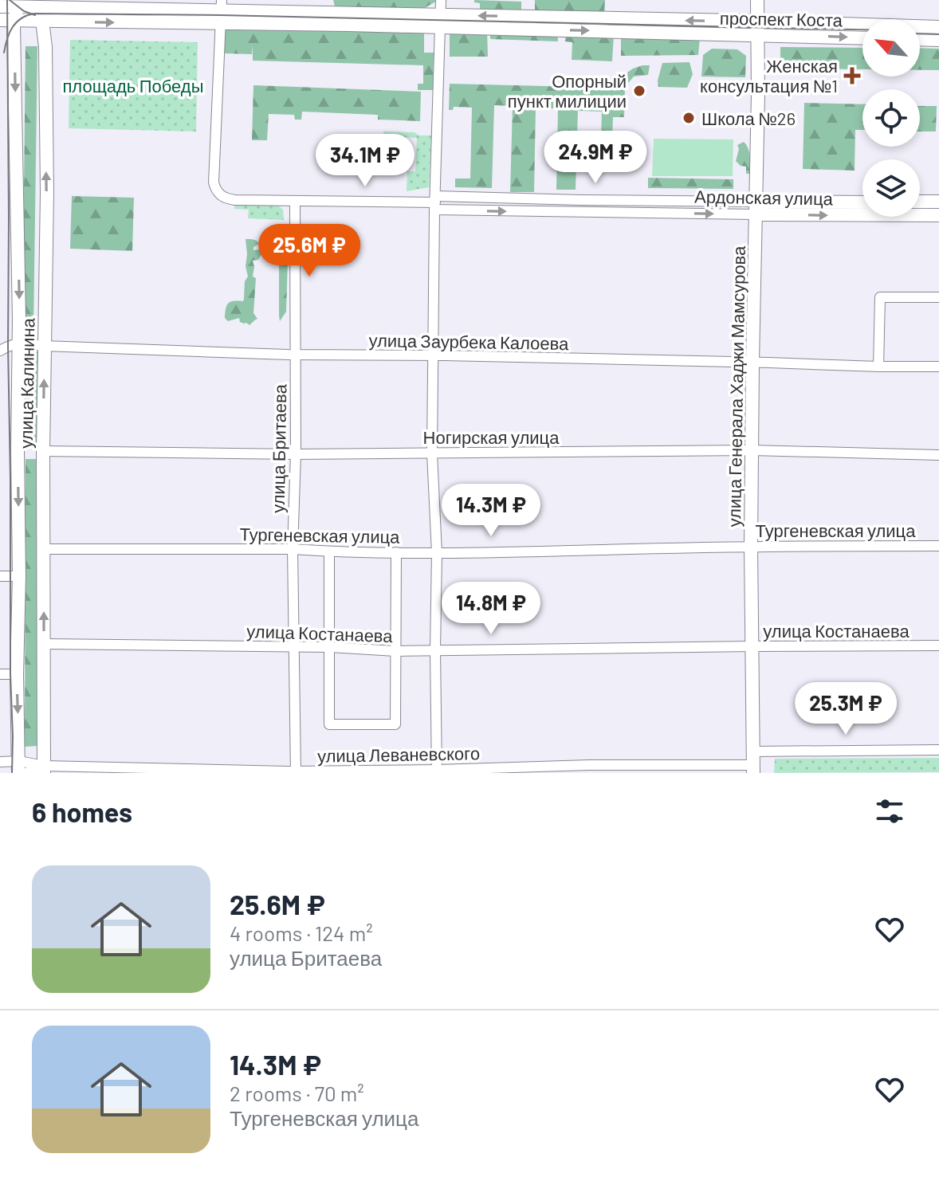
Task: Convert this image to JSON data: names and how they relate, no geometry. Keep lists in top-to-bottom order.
{
  "streets": {
    "main road": [
      "проспект Коста",
      "Ардонская улица",
      "улица Калинина",
      "улица Генерала Хаджи Мамсурова"
    ],
    "street": [
      "улица Заурбека Калоева",
      "Ногирская улица",
      "улица Бритаева",
      "Тургеневская улица",
      "улица Костанаева",
      "улица Леваневского"
    ]
  },
  "crossings": [
    ["проспект Коста", "Ардонская улица"],
    ["проспект Коста", "улица Калинина"],
    ["проспект Коста", "улица Генерала Хаджи Мамсурова"],
    ["Ардонская улица", "улица Генерала Хаджи Мамсурова"],
    ["Ардонская улица", "улица Бритаева"],
    ["улица Заурбека Калоева", "улица Калинина"],
    ["улица Заурбека Калоева", "улица Генерала Хаджи Мамсурова"],
    ["улица Заурбека Калоева", "улица Бритаева"],
    ["улица Калинина", "Ногирская улица"],
    ["улица Калинина", "Тургеневская улица"],
    ["улица Калинина", "улица Костанаева"],
    ["улица Калинина", "улица Леваневского"],
    ["улица Генерала Хаджи Мамсурова", "Ногирская улица"],
    ["улица Генерала Хаджи Мамсурова", "Тургеневская улица"],
    ["улица Генерала Хаджи Мамсурова", "улица Костанаева"],
    ["улица Генерала Хаджи Мамсурова", "улица Леваневского"],
    ["Ногирская улица", "улица Бритаева"],
    ["улица Бритаева", "Тургеневская улица"],
    ["улица Бритаева", "улица Костанаева"],
    ["улица Бритаева", "улица Леваневского"]
  ],
  "parks": ["площадь Победы"],
  "places": {
    "health": ["Женская консультация №1"],
    "other": ["Опорный пункт милиции", "Школа №26"]
  },
  "north": "top left",
  "page": {
    "price": [
      "24.9M ₽",
      "34.1M ₽",
      "25.6M ₽",
      "14.3M ₽",
      "14.8M ₽",
      "25.3M ₽"
    ],
    "heading": "6 homes",
    "list": [
      {
        "name": "25.6M ₽",
        "note": "4 rooms · 124 m² · улица Бритаева"
      },
      {
        "name": "14.3M ₽",
        "note": "2 rooms · 70 m² · Тургеневская улица"
      }
    ]
  }
}
